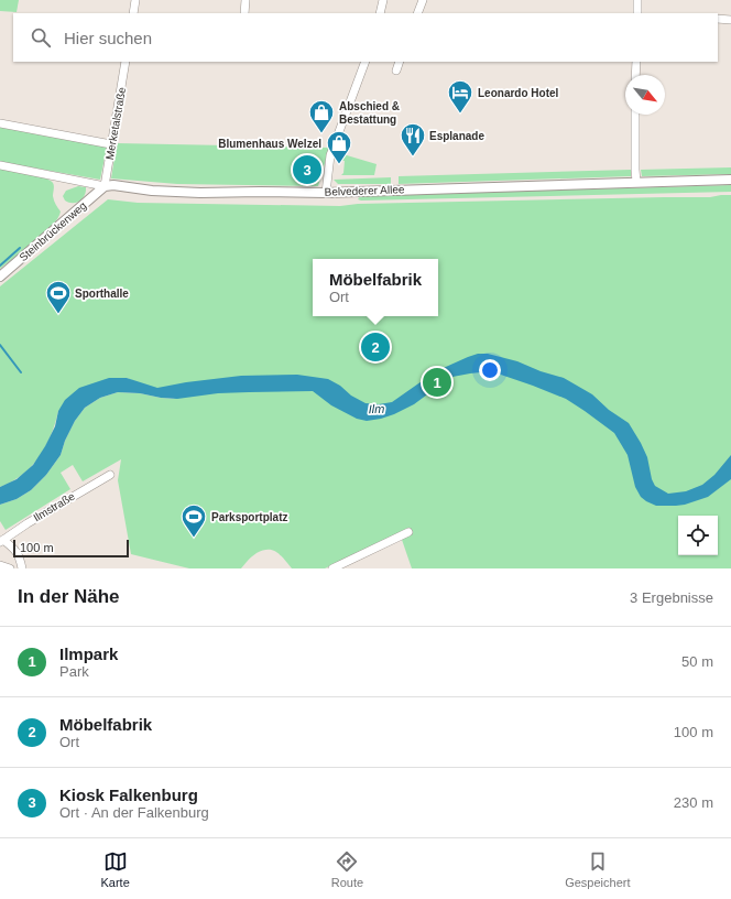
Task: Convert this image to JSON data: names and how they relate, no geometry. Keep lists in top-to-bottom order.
{
  "streets": {
    "street": [
      "Merketalstraße",
      "Belvederer Allee",
      "Steinbrückenweg",
      "Ilmstraße"
    ]
  },
  "crossings": [
    ["Merketalstraße", "Belvederer Allee"],
    ["Merketalstraße", "Steinbrückenweg"],
    ["Belvederer Allee", "Steinbrückenweg"]
  ],
  "water": ["Ilm"],
  "places": {
    "hotel": ["Leonardo Hotel"],
    "shop": ["Abschied & Bestattung", "Blumenhaus Welzel"],
    "restaurant": ["Esplanade"],
    "sports": ["Sporthalle", "Parksportplatz"]
  },
  "scale_bar": "100 m",
  "north": "bottom right",
  "page": {
    "search": "Hier suchen",
    "pins": ["3", "2", "1"],
    "popup": ["Möbelfabrik", "Ort"],
    "scale": "100 m",
    "heading": ["In der Nähe", "3 Ergebnisse"],
    "list": [
      {
        "mark": "1",
        "name": "Ilmpark",
        "note": "Park",
        "value": "50 m"
      },
      {
        "mark": "2",
        "name": "Möbelfabrik",
        "note": "Ort",
        "value": "100 m"
      },
      {
        "mark": "3",
        "name": "Kiosk Falkenburg",
        "note": "Ort · An der Falkenburg",
        "value": "230 m"
      }
    ],
    "nav": ["Karte", "Route", "Gespeichert"]
  }
}
